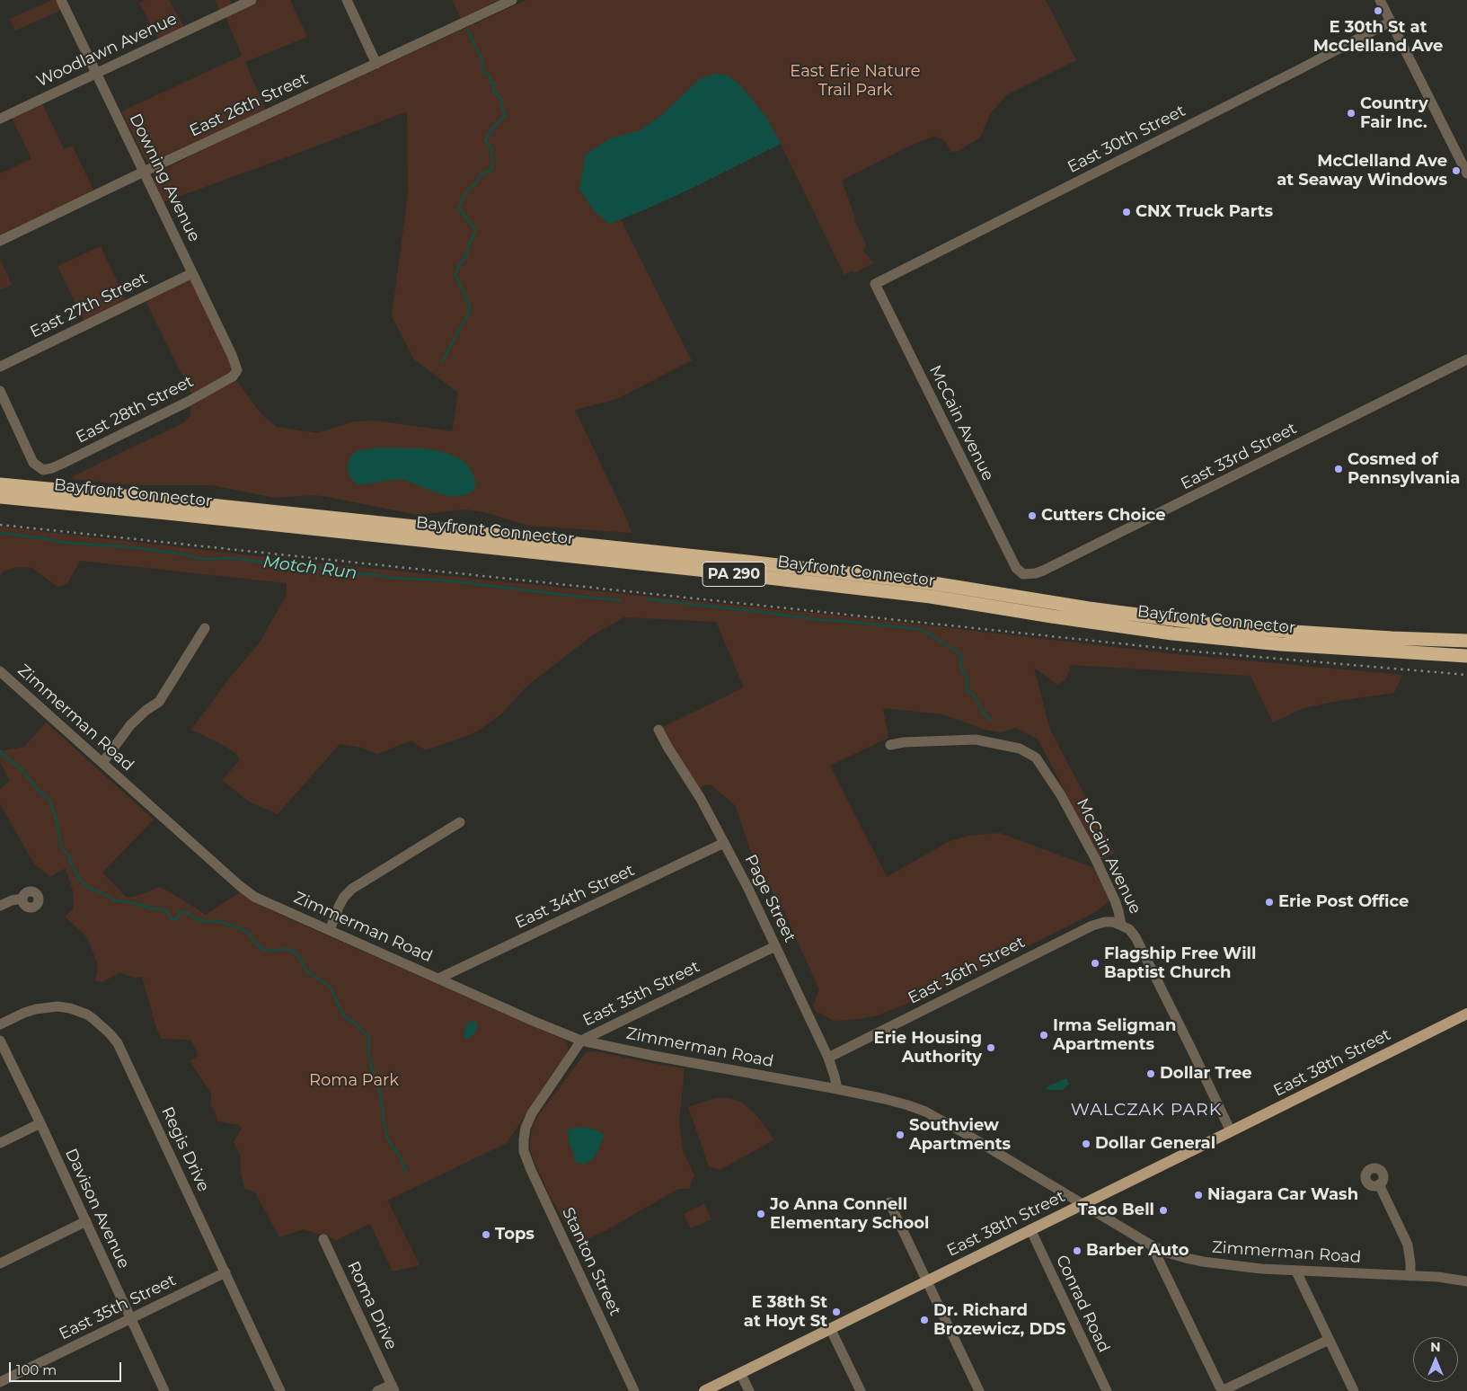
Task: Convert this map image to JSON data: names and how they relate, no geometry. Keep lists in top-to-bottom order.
{
  "streets": {
    "highway": ["Bayfront Connector", "PA 290"],
    "main road": ["East 38th Street"],
    "street": [
      "Woodlawn Avenue",
      "East 26th Street",
      "East 30th Street",
      "Downing Avenue",
      "East 27th Street",
      "East 28th Street",
      "McCain Avenue",
      "East 33rd Street",
      "Zimmerman Road",
      "East 34th Street",
      "Page Street",
      "East 36th Street",
      "East 35th Street",
      "Regis Drive",
      "Davison Avenue",
      "Stanton Street",
      "Conrad Road",
      "Roma Drive"
    ]
  },
  "crossings": [
    ["Woodlawn Avenue", "Downing Avenue"],
    ["East 26th Street", "Downing Avenue"],
    ["East 30th Street", "McCain Avenue"],
    ["Downing Avenue", "East 27th Street"],
    ["Downing Avenue", "East 28th Street"],
    ["McCain Avenue", "East 33rd Street"],
    ["McCain Avenue", "East 36th Street"],
    ["McCain Avenue", "East 38th Street"],
    ["Zimmerman Road", "East 34th Street"],
    ["Zimmerman Road", "Page Street"],
    ["Zimmerman Road", "East 35th Street"],
    ["Zimmerman Road", "East 38th Street"],
    ["East 34th Street", "Page Street"],
    ["Page Street", "East 36th Street"],
    ["Page Street", "East 35th Street"],
    ["East 35th Street", "Regis Drive"],
    ["East 35th Street", "Davison Avenue"],
    ["East 35th Street", "Stanton Street"],
    ["East 38th Street", "Conrad Road"]
  ],
  "districts": ["WALCZAK PARK"],
  "water": ["Motch Run"],
  "parks": ["East Erie Nature Trail Park", "Roma Park"],
  "places": [
    "E 30th St at McClelland Ave",
    "Country Fair Inc.",
    "McClelland Ave at Seaway Windows",
    "CNX Truck Parts",
    "Cosmed of Pennsylvania",
    "Cutters Choice",
    "Erie Post Office",
    "Flagship Free Will Baptist Church",
    "Irma Seligman Apartments",
    "Erie Housing Authority",
    "Dollar Tree",
    "Southview Apartments",
    "Dollar General",
    "Niagara Car Wash",
    "Taco Bell",
    "Jo Anna Connell Elementary School",
    "Tops",
    "Barber Auto",
    "E 38th St at Hoyt St",
    "Dr. Richard Brozewicz, DDS"
  ],
  "scale_bar": "100 m",
  "north": "top"
}
